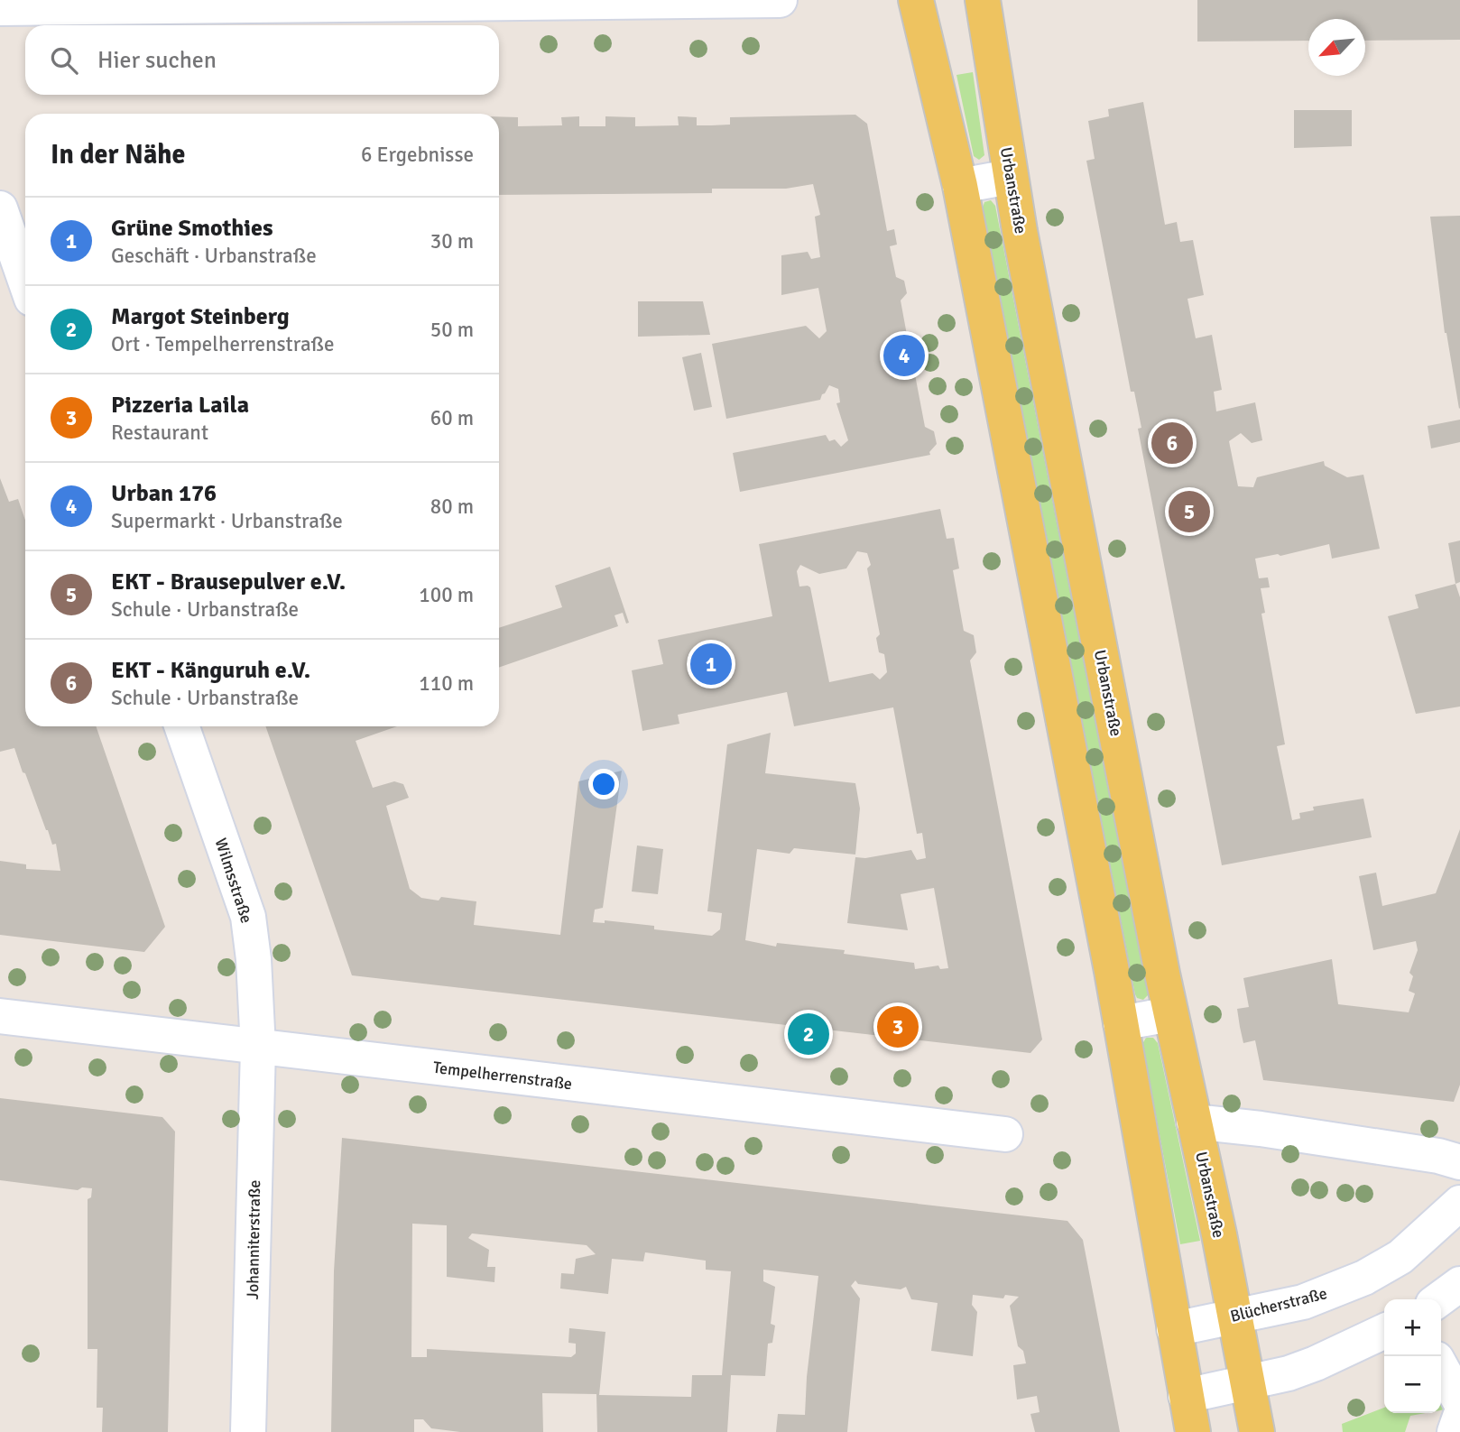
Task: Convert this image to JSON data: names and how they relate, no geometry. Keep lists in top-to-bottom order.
{
  "streets": {
    "main road": ["Urbanstraße"],
    "street": [
      "Wilmsstraße",
      "Tempelherrenstraße",
      "Johanniterstraße",
      "Blücherstraße"
    ]
  },
  "crossings": [
    ["Urbanstraße", "Blücherstraße"],
    ["Wilmsstraße", "Tempelherrenstraße"],
    ["Wilmsstraße", "Johanniterstraße"],
    ["Tempelherrenstraße", "Johanniterstraße"]
  ],
  "north": "bottom left",
  "page": {
    "search": "Hier suchen",
    "heading": ["In der Nähe", "6 Ergebnisse"],
    "list": [
      {
        "mark": "1",
        "name": "Grüne Smothies",
        "note": "Geschäft · Urbanstraße",
        "value": "30 m"
      },
      {
        "mark": "2",
        "name": "Margot Steinberg",
        "note": "Ort · Tempelherrenstraße",
        "value": "50 m"
      },
      {
        "mark": "3",
        "name": "Pizzeria Laila",
        "note": "Restaurant",
        "value": "60 m"
      },
      {
        "mark": "4",
        "name": "Urban 176",
        "note": "Supermarkt · Urbanstraße",
        "value": "80 m"
      },
      {
        "mark": "5",
        "name": "EKT - Brausepulver e.V.",
        "note": "Schule · Urbanstraße",
        "value": "100 m"
      },
      {
        "mark": "6",
        "name": "EKT - Känguruh e.V.",
        "note": "Schule · Urbanstraße",
        "value": "110 m"
      }
    ],
    "pins": [
      "4",
      "6",
      "5",
      "1",
      "3",
      "2"
    ],
    "map_buttons": ["+", "−"]
  }
}
